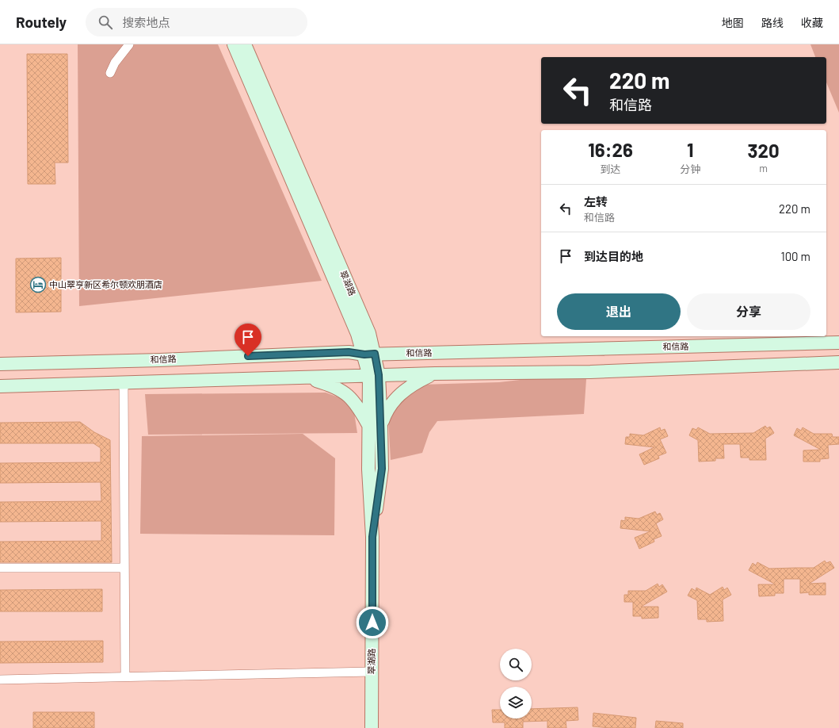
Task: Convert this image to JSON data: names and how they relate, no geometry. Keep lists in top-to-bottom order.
{
  "streets": {
    "street": ["翠湖路", "和信路"]
  },
  "crossings": [
    ["翠湖路", "和信路"]
  ],
  "places": {
    "hotel": ["中山翠亨新区希尔顿欢朋酒店"]
  },
  "page": {
    "header": "Routely",
    "search": "搜索地点",
    "nav": ["地图", "路线", "收藏"],
    "turn": ["220 m", "和信路"],
    "eta": [
      "16:26",
      "到达",
      "1",
      "分钟",
      "320",
      "m"
    ],
    "list": [
      {
        "name": "左转",
        "note": "和信路",
        "value": "220 m"
      },
      {
        "name": "到达目的地",
        "value": "100 m"
      }
    ],
    "buttons": ["退出", "分享"]
  }
}
